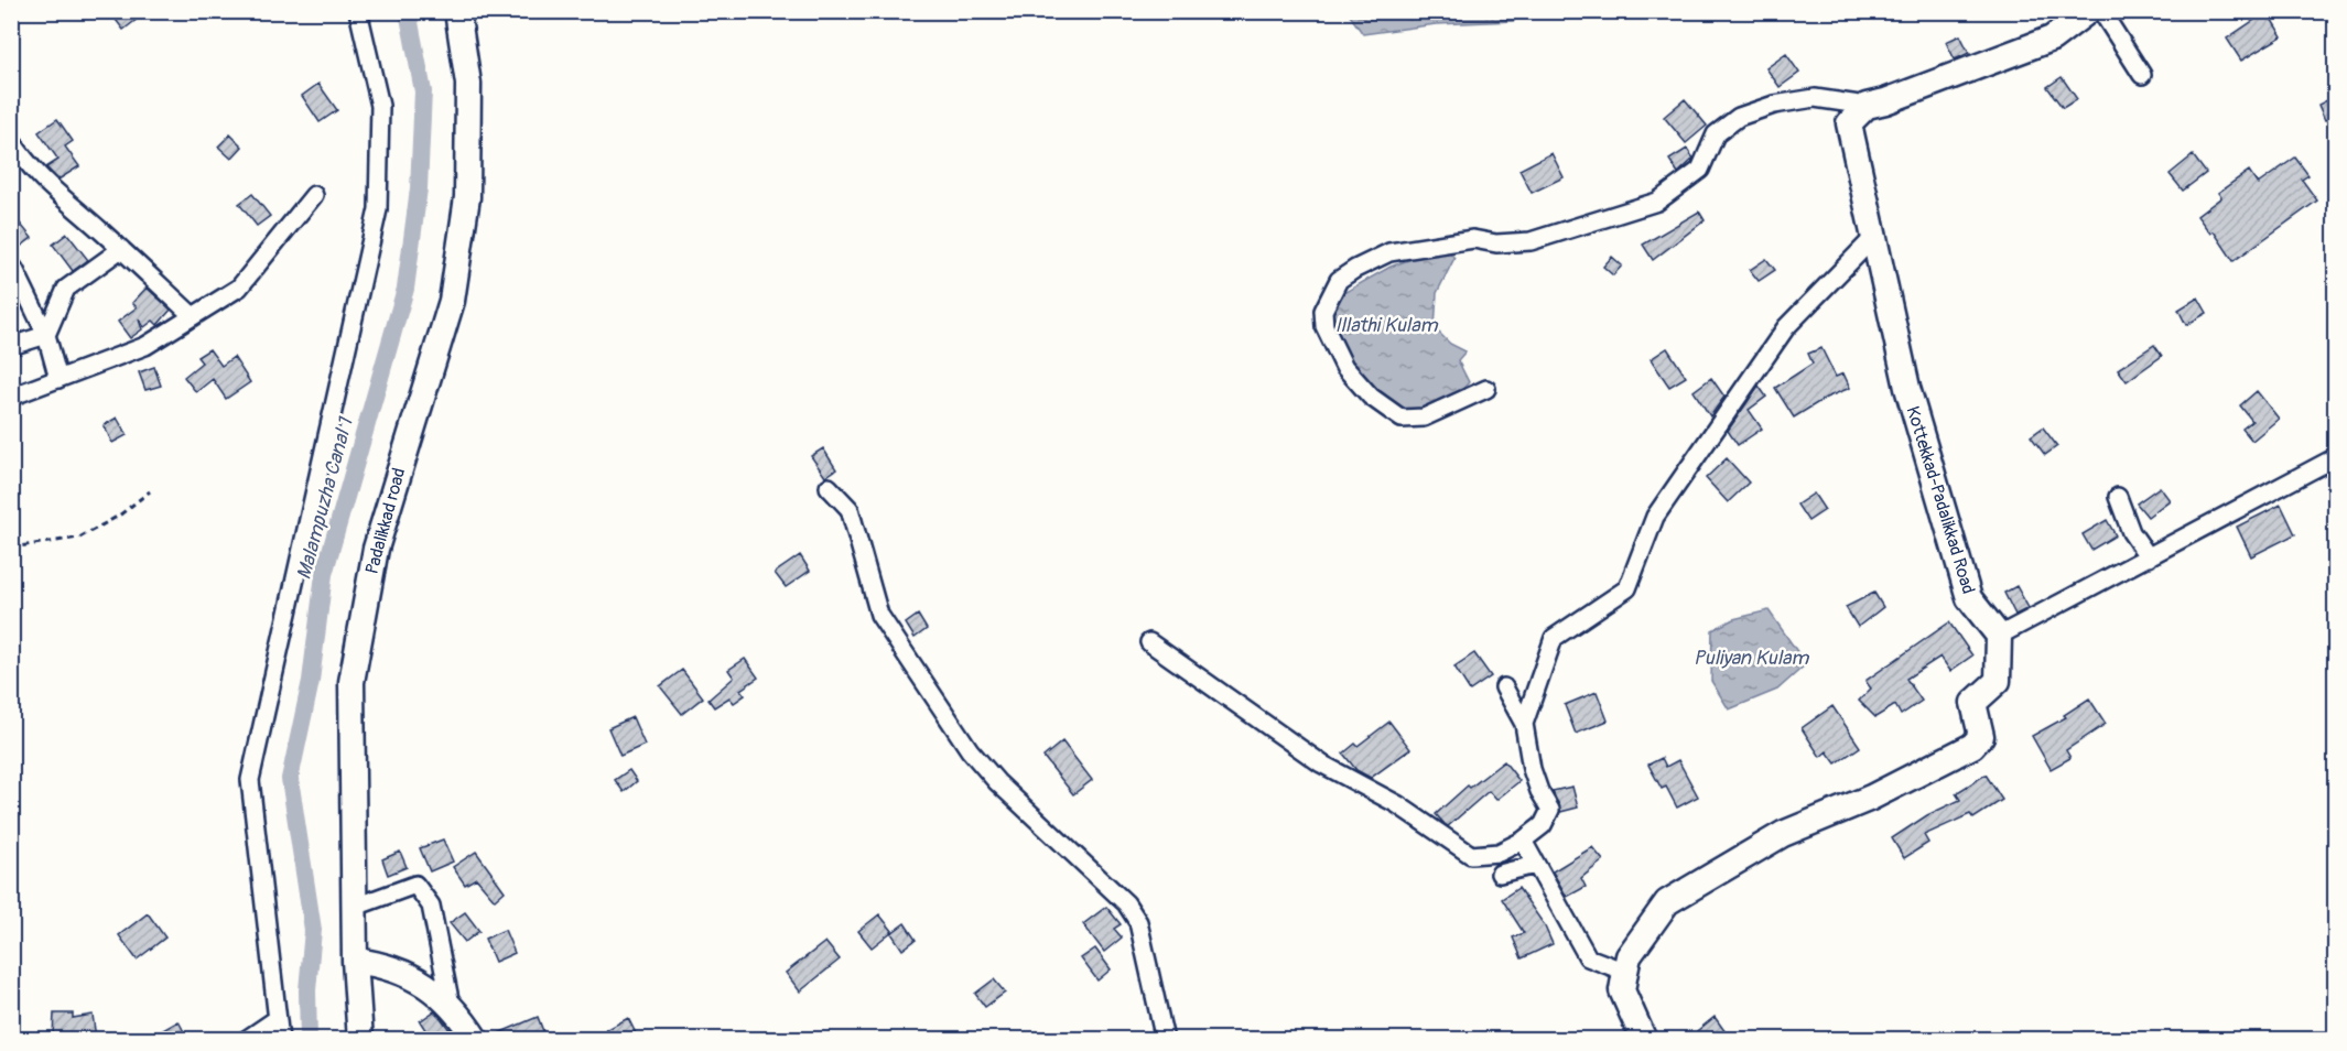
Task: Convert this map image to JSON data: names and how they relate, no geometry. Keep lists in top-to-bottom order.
{
  "streets": {
    "main road": ["Kottekkad-Padalikkad Road", "Padalikkad road"]
  },
  "water": ["Illathi Kulam", "Malampuzha Canal 1", "Puliyan Kulam"]
}
